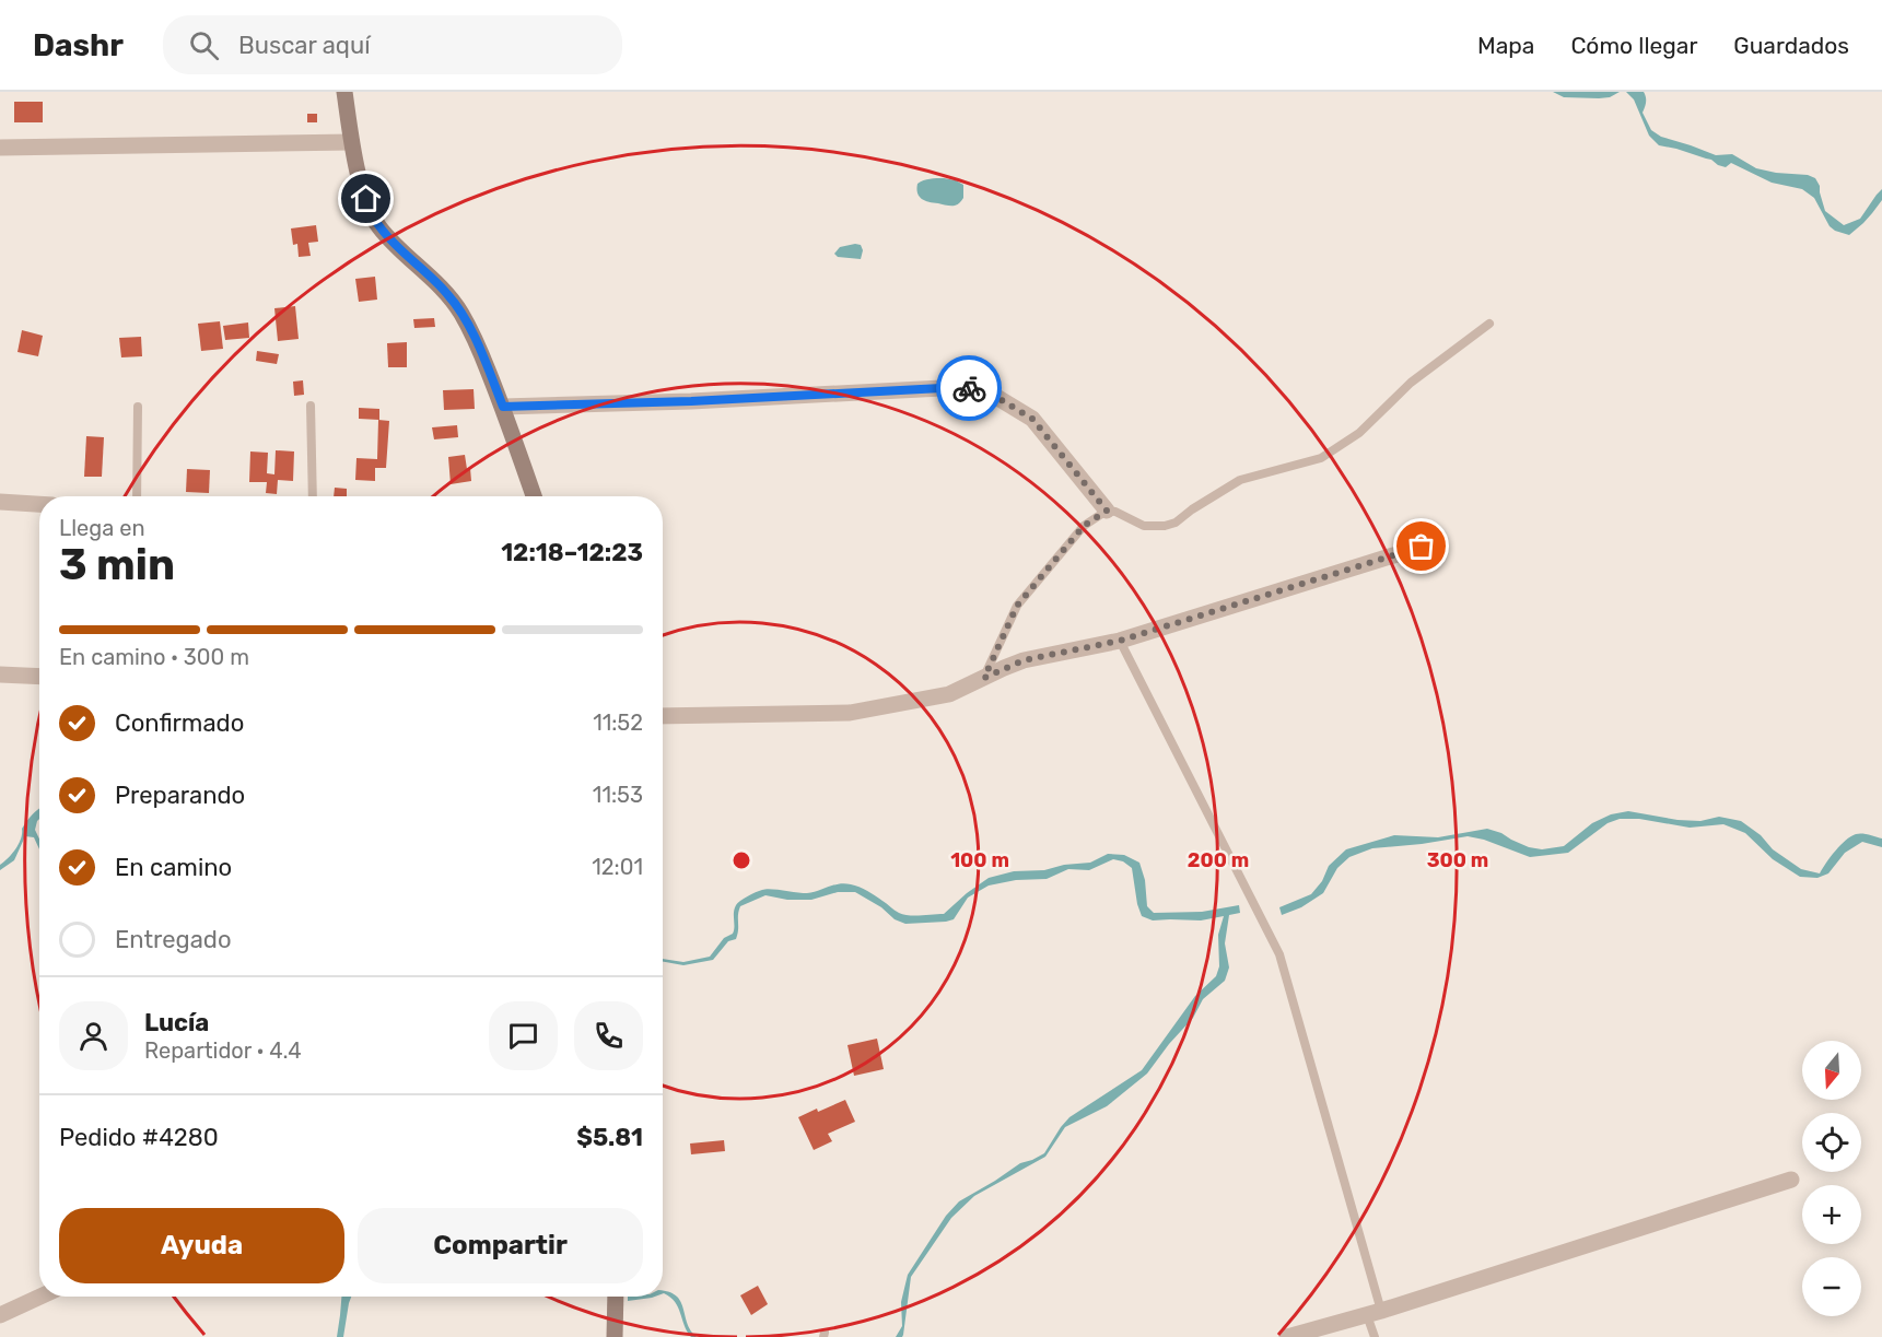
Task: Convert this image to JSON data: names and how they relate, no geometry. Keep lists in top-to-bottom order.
{
  "north": "bottom",
  "page": {
    "header": "Dashr",
    "search": "Buscar aquí",
    "nav": ["Mapa", "Cómo llegar", "Guardados"],
    "heading": ["3 min", "Llega en", "12:18–12:23"],
    "panel": [
      "Lucía",
      "Repartidor · 4.4",
      "Pedido #4280",
      "$5.81"
    ],
    "bar": "En camino · 300 m",
    "list": [
      ["Confirmado", "11:52"],
      ["Preparando", "11:53"],
      ["En camino", "12:01"],
      "Entregado"
    ],
    "map_buttons": ["+", "−"],
    "buttons": ["Ayuda", "Compartir"]
  },
  "rings": ["100 m", "200 m", "300 m"]
}
